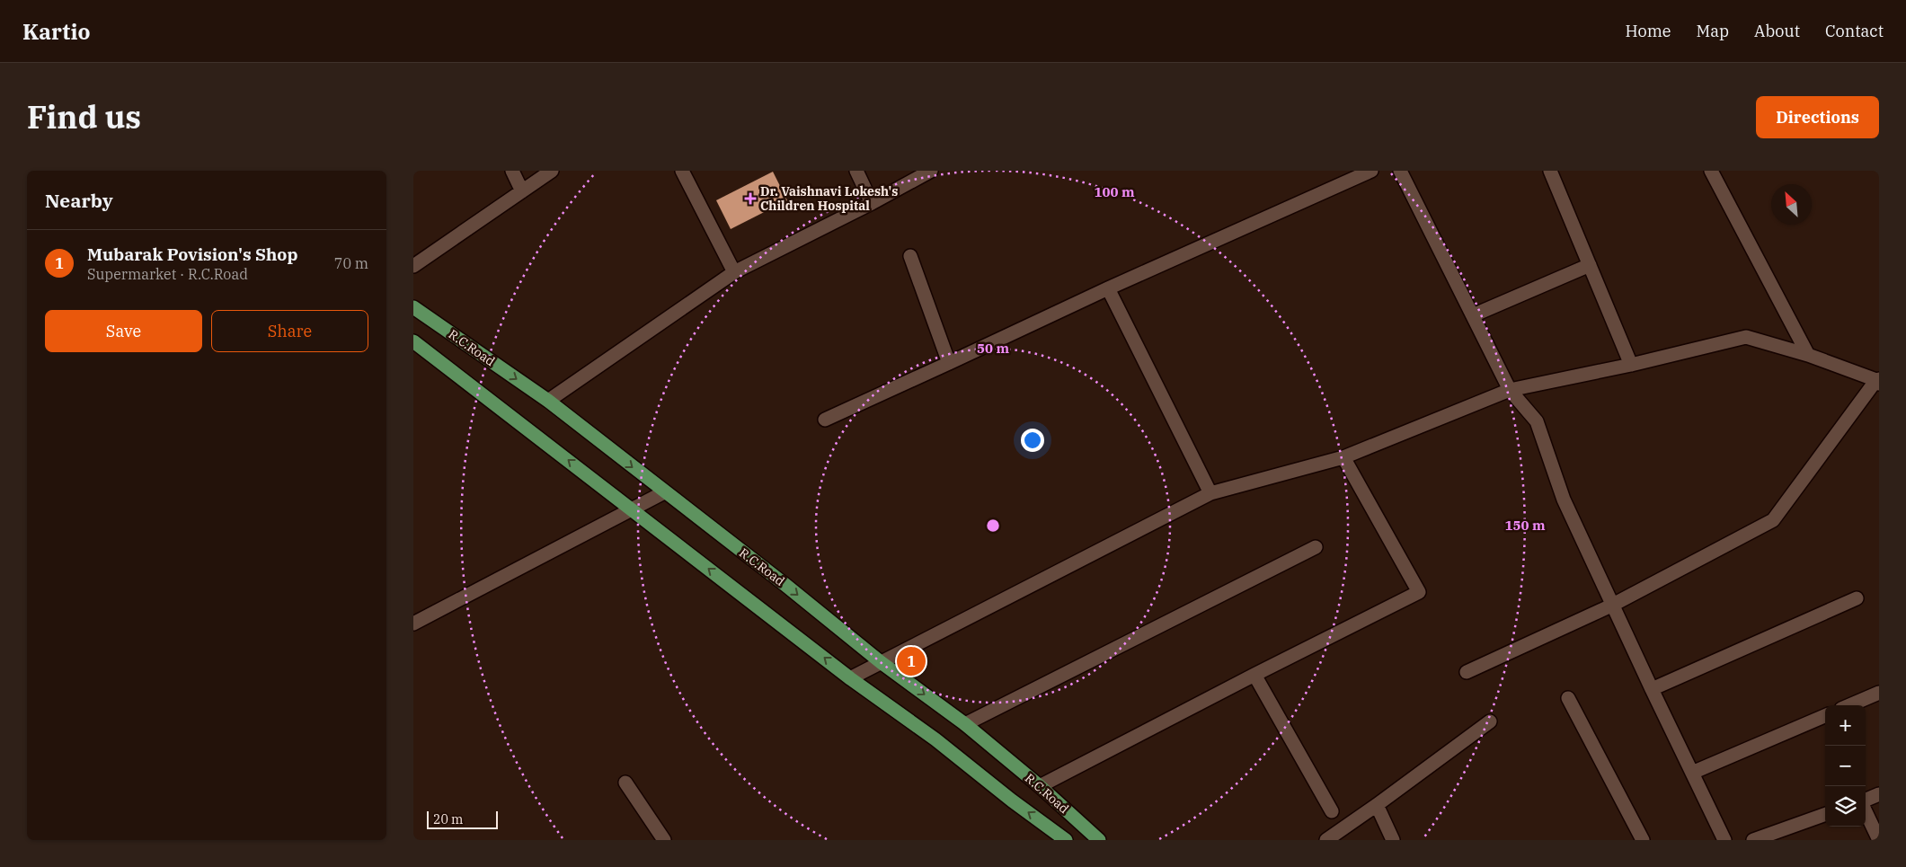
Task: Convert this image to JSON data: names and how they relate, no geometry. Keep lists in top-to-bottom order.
{
  "streets": {
    "main road": ["R.C.Road"]
  },
  "places": {
    "health": ["Dr. Vaishnavi Lokesh's Children Hospital"]
  },
  "scale_bar": "20 m",
  "north": "top left",
  "page": {
    "header": "Kartio",
    "nav": [
      "Home",
      "Map",
      "About",
      "Contact"
    ],
    "title": "Find us",
    "buttons": [
      "Directions",
      ["Save", "Share"]
    ],
    "heading": "Nearby",
    "list": [
      {
        "mark": "1",
        "name": "Mubarak Povision's Shop",
        "note": "Supermarket · R.C.Road",
        "value": "70 m"
      }
    ],
    "pins": "1",
    "map_buttons": ["+", "−"],
    "scale": "20 m"
  },
  "rings": ["100 m", "50 m", "150 m"]
}
